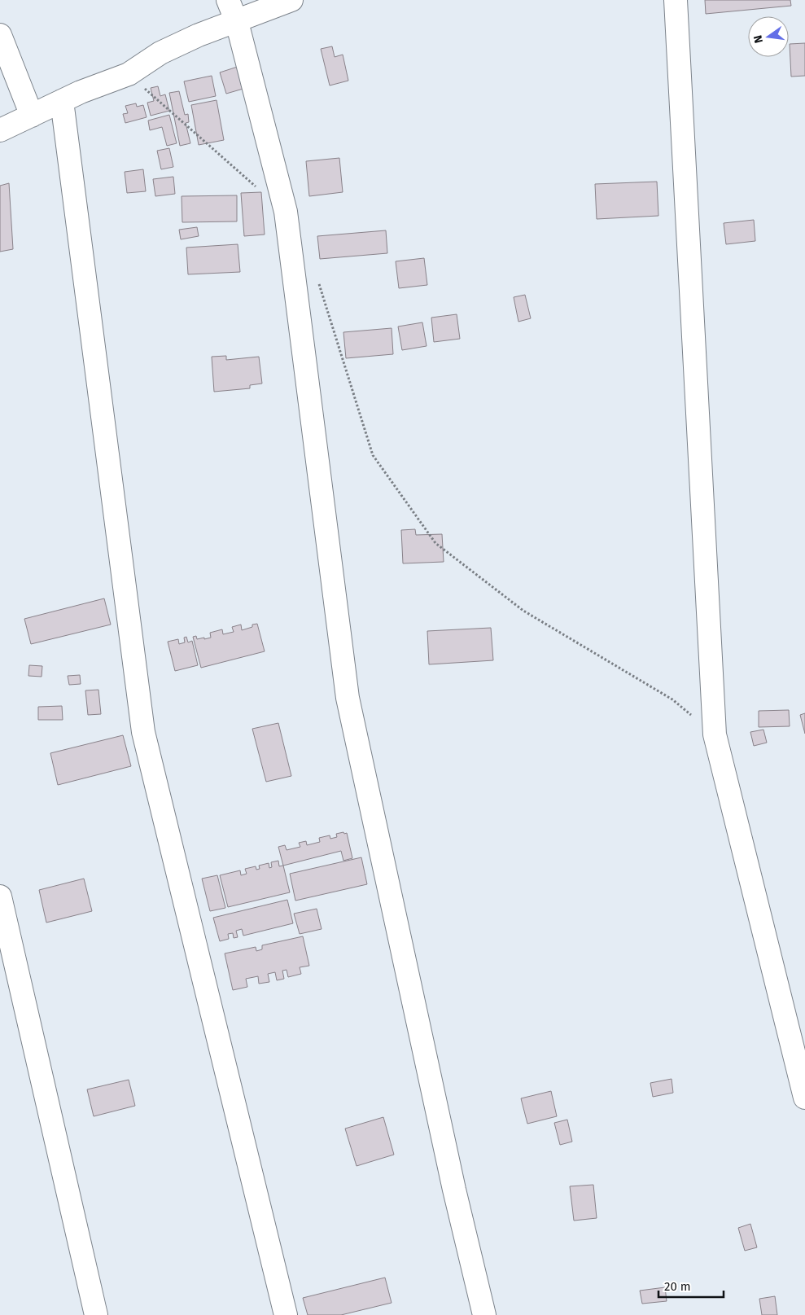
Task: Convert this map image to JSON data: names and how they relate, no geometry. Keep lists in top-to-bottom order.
{
  "scale_bar": "20 m",
  "north": "left"
}
